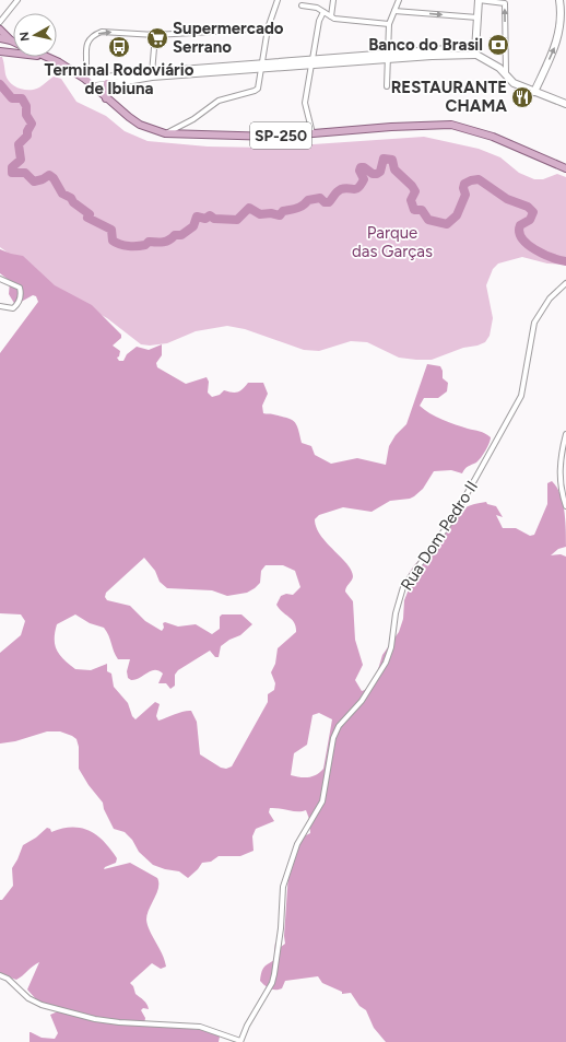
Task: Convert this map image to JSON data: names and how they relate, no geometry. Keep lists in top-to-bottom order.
{
  "streets": {
    "main road": ["SP-250"],
    "street": ["Rua Dom Pedro II"]
  },
  "parks": ["Parque das Garças"],
  "places": {
    "supermarket": ["Supermercado Serrano"],
    "bank": ["Banco do Brasil"],
    "bus stop": ["Terminal Rodoviário de Ibiuna"],
    "restaurant": ["RESTAURANTE CHAMA"]
  },
  "north": "left"
}
